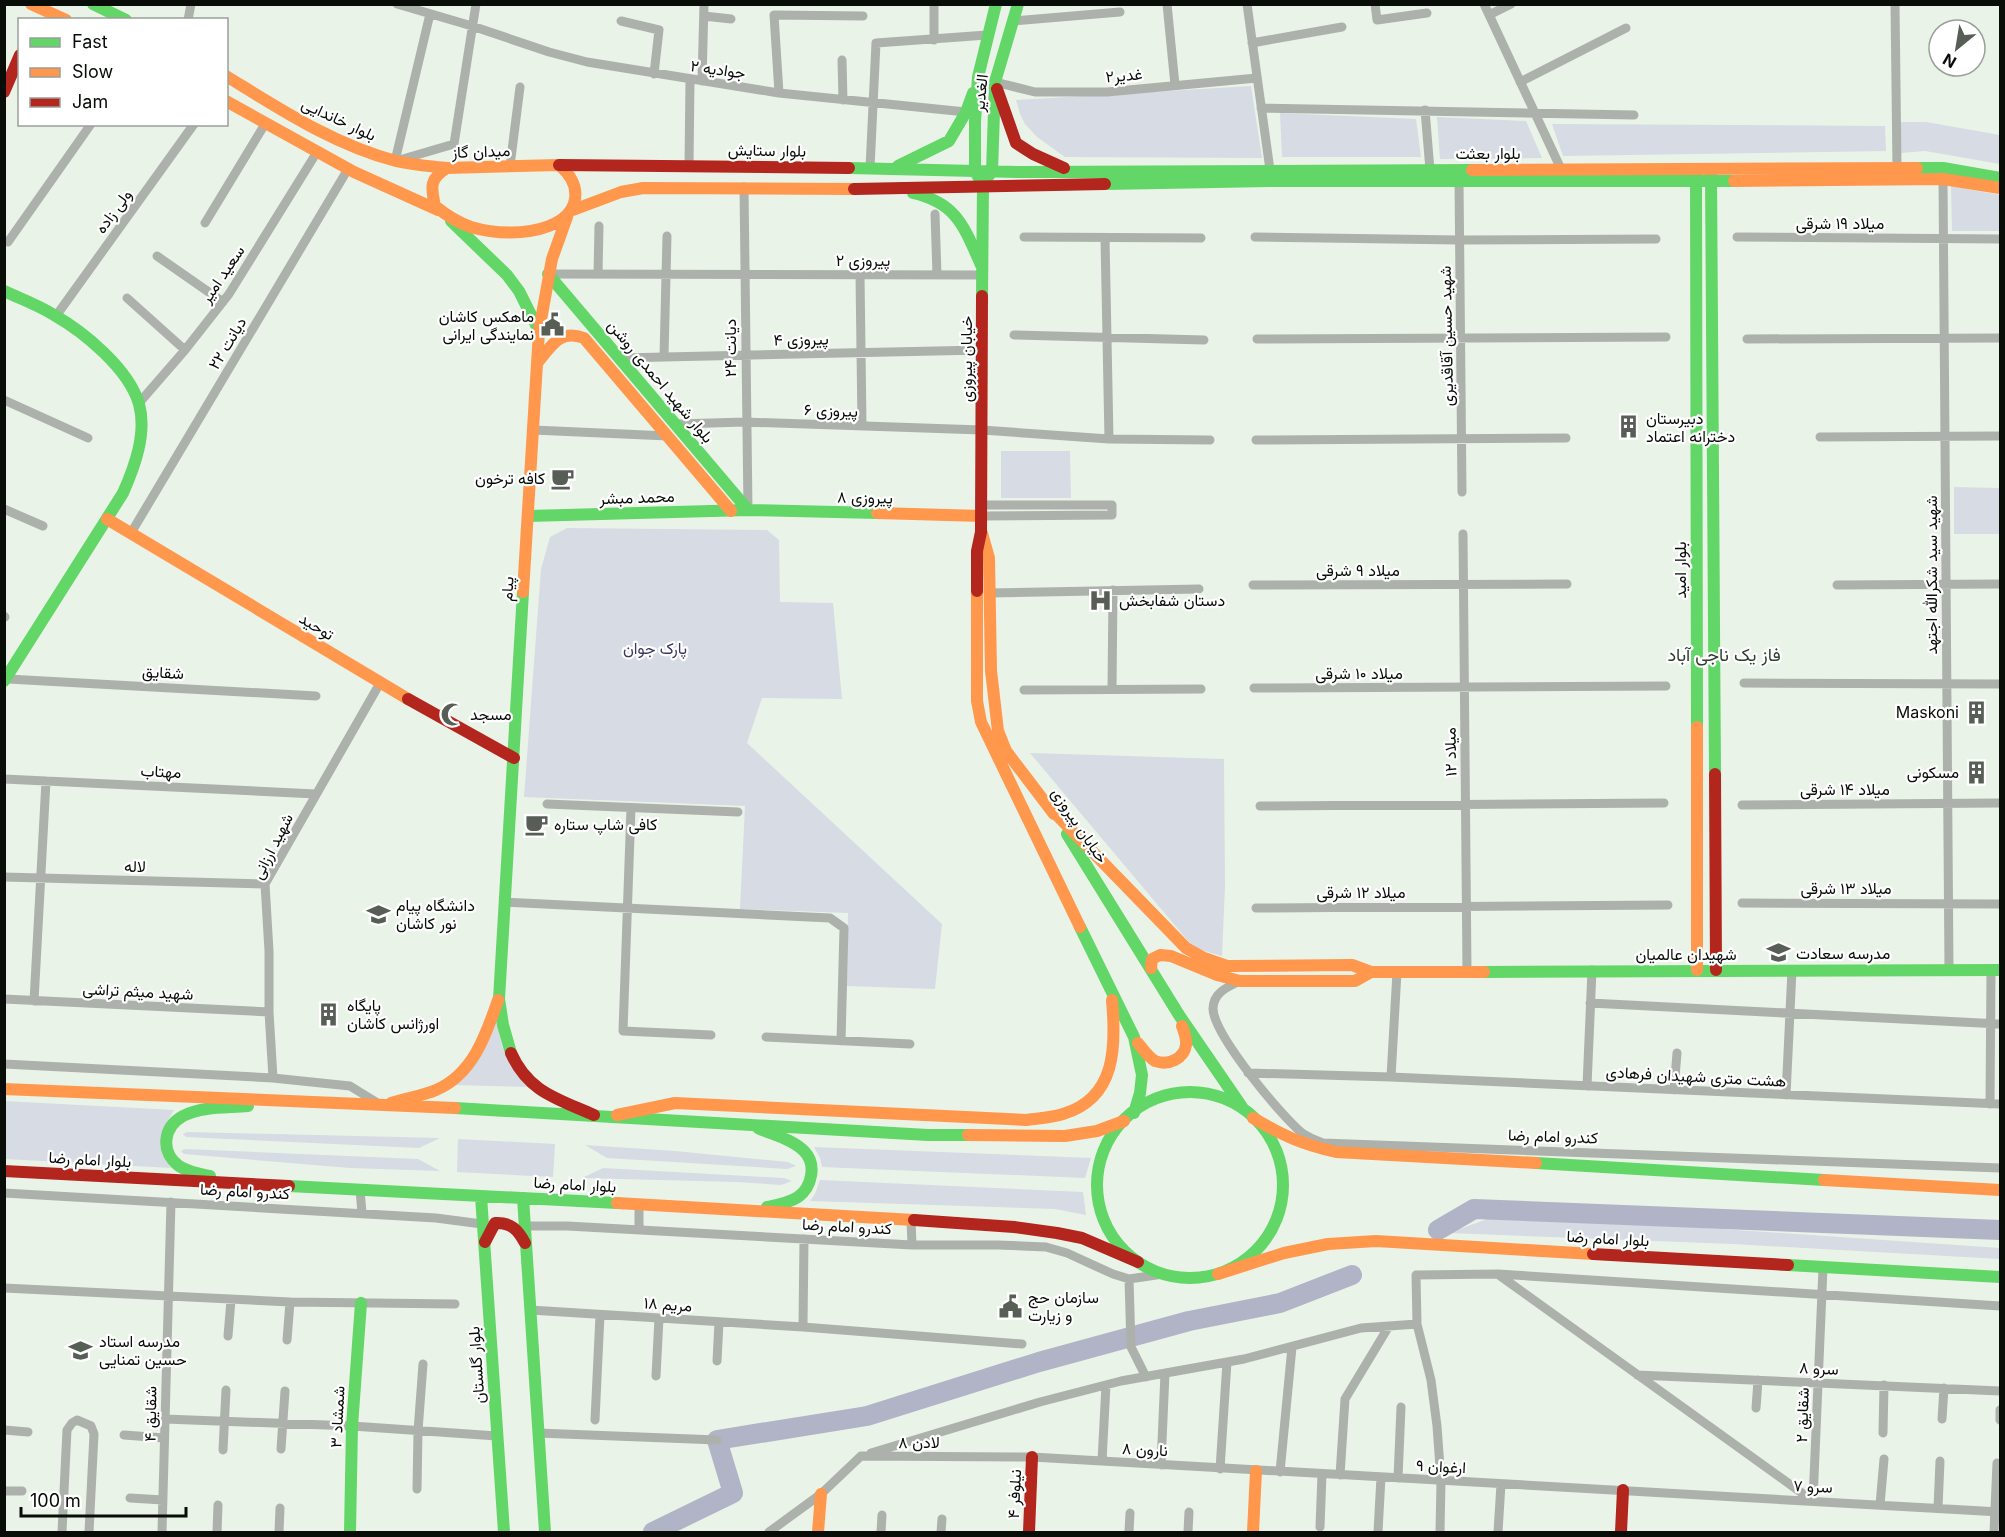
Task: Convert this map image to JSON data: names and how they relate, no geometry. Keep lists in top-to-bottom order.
{
  "streets": {
    "main road": [
      "الغدیر",
      "بلوار خاندایی",
      "بلوار ستایش",
      "میدان گاز",
      "بلوار بعثت",
      "خیابان پیروزی",
      "بلوار شهید احمدی روشن",
      "محمد مبشر",
      "پیروزی ۸",
      "بلوار امید",
      "پیام",
      "توحید",
      "شهیدان عالمیان",
      "بلوار امام رضا",
      "بلوار گلستان",
      "شمشاد ۳",
      "نیلوفر ۴"
    ],
    "street": [
      "جوادیه ۲",
      "غدیر۲",
      "ولی زاده",
      "میلاد ۱۹ شرقی",
      "پیروزی ۲",
      "سعید امیر",
      "شهید حسین آقاقدیری",
      "پیروزی ۴",
      "دیانت ۲۲",
      "دیانت ۲۴",
      "پیروزی ۶",
      "میلاد ۹ شرقی",
      "شهید سید شکرالله اجتهد",
      "شقایق",
      "میلاد ۱۰ شرقی",
      "میلاد ۱۲",
      "مهتاب",
      "میلاد ۱۴ شرقی",
      "شهید ارزانی",
      "لاله",
      "میلاد ۱۳ شرقی",
      "میلاد ۱۲ شرقی",
      "شهید میثم تراشی",
      "هشت متری شهیدان فرهادی",
      "کندرو امام رضا",
      "مریم ۱۸",
      "سرو ۸",
      "شقایق ۴",
      "شقایق ۲",
      "لادن ۸",
      "نارون ۸",
      "ارغوان ۹",
      "سرو ۷"
    ]
  },
  "crossings": [
    ["غدیر۲", "الغدیر"],
    ["الغدیر", "بلوار ستایش"],
    ["الغدیر", "بلوار بعثت"],
    ["الغدیر", "خیابان پیروزی"],
    ["بلوار خاندایی", "میدان گاز"],
    ["بلوار ستایش", "میدان گاز"],
    ["بلوار ستایش", "بلوار بعثت"],
    ["میدان گاز", "پیام"],
    ["بلوار بعثت", "شهید حسین آقاقدیری"],
    ["بلوار بعثت", "خیابان پیروزی"],
    ["بلوار بعثت", "بلوار امید"],
    ["بلوار بعثت", "شهید سید شکرالله اجتهد"],
    ["میلاد ۱۹ شرقی", "شهید سید شکرالله اجتهد"],
    ["پیروزی ۲", "دیانت ۲۴"],
    ["پیروزی ۲", "خیابان پیروزی"],
    ["پیروزی ۲", "بلوار شهید احمدی روشن"],
    ["پیروزی ۴", "دیانت ۲۴"],
    ["پیروزی ۴", "خیابان پیروزی"],
    ["پیروزی ۴", "بلوار شهید احمدی روشن"],
    ["دیانت ۲۲", "توحید"],
    ["دیانت ۲۴", "بلوار شهید احمدی روشن"],
    ["دیانت ۲۴", "پیروزی ۶"],
    ["دیانت ۲۴", "محمد مبشر"],
    ["دیانت ۲۴", "پیروزی ۸"],
    ["خیابان پیروزی", "پیروزی ۶"],
    ["خیابان پیروزی", "پیروزی ۸"],
    ["خیابان پیروزی", "کندرو امام رضا"],
    ["خیابان پیروزی", "بلوار امام رضا"],
    ["بلوار شهید احمدی روشن", "پیروزی ۶"],
    ["بلوار شهید احمدی روشن", "محمد مبشر"],
    ["بلوار شهید احمدی روشن", "پیروزی ۸"],
    ["بلوار شهید احمدی روشن", "پیام"],
    ["محمد مبشر", "پیروزی ۸"],
    ["محمد مبشر", "پیام"],
    ["میلاد ۹ شرقی", "میلاد ۱۲"],
    ["بلوار امید", "شهیدان عالمیان"],
    ["شهید سید شکرالله اجتهد", "میلاد ۱۴ شرقی"],
    ["شهید سید شکرالله اجتهد", "میلاد ۱۳ شرقی"],
    ["شهید سید شکرالله اجتهد", "شهیدان عالمیان"],
    ["پیام", "توحید"],
    ["توحید", "شهید ارزانی"],
    ["میلاد ۱۰ شرقی", "میلاد ۱۲"],
    ["میلاد ۱۲", "میلاد ۱۲ شرقی"],
    ["میلاد ۱۲", "شهیدان عالمیان"],
    ["مهتاب", "شهید ارزانی"],
    ["شهید ارزانی", "لاله"],
    ["شهید ارزانی", "شهید میثم تراشی"],
    ["هشت متری شهیدان فرهادی", "کندرو امام رضا"],
    ["کندرو امام رضا", "بلوار امام رضا"],
    ["کندرو امام رضا", "بلوار گلستان"],
    ["کندرو امام رضا", "شقایق ۴"],
    ["بلوار امام رضا", "بلوار گلستان"],
    ["بلوار امام رضا", "شقایق ۲"],
    ["سرو ۸", "شقایق ۲"],
    ["شقایق ۲", "سرو ۷"],
    ["لادن ۸", "نارون ۸"],
    ["لادن ۸", "نیلوفر ۴"],
    ["نارون ۸", "ارغوان ۹"],
    ["نارون ۸", "نیلوفر ۴"],
    ["ارغوان ۹", "سرو ۷"]
  ],
  "districts": ["فاز یک ناجی آباد"],
  "parks": ["پارک جوان"],
  "places": {
    "public building": ["ماهکس کاشان نمایندگی ایرانی", "سازمان حج و زیارت"],
    "building": [
      "دبیرستان دخترانه اعتماد",
      "Maskoni",
      "مسکونی",
      "پایگاه اورژانس کاشان"
    ],
    "cafe": ["کافه ترخون", "کافی شاپ ستاره"],
    "hospital": ["دستان شفابخش"],
    "mosque": ["مسجد"],
    "school or university": ["دانشگاه پیام نور کاشان", "مدرسه سعادت", "مدرسه استاد حسین تمنایی"]
  },
  "legend": ["Fast", "Slow", "Jam"],
  "scale_bar": "100 m",
  "north": "bottom left"
}
